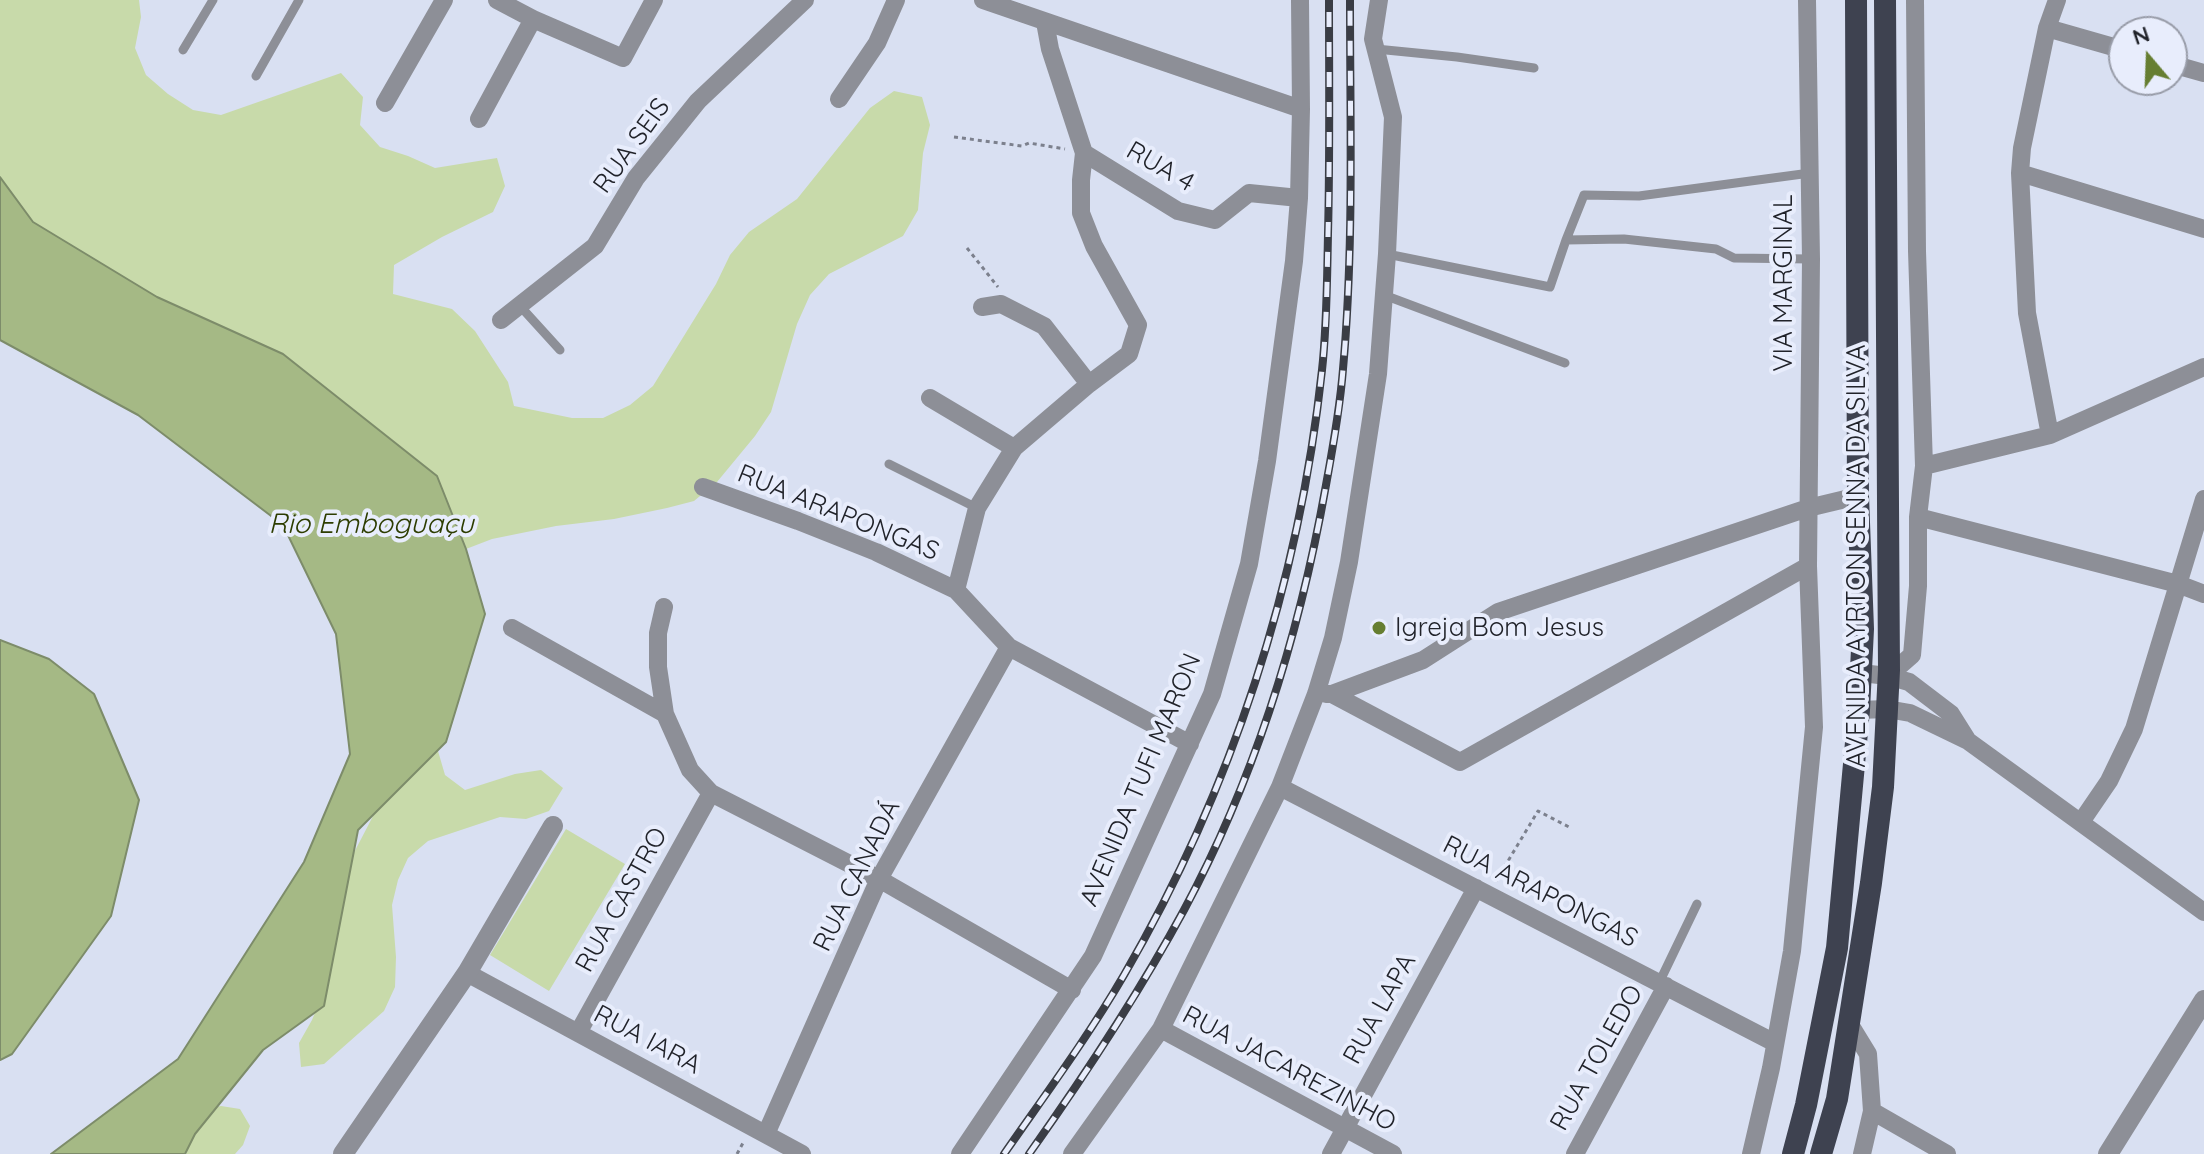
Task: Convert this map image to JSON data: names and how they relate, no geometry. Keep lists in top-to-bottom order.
{
  "streets": {
    "highway": ["AVENIDA AYRTON SENNA DA SILVA"],
    "street": [
      "RUA SEIS",
      "RUA 4",
      "VIA MARGINAL",
      "RUA ARAPONGAS",
      "AVENIDA TUFI MARON",
      "RUA CANADÁ",
      "RUA CASTRO",
      "RUA LAPA",
      "RUA IARA",
      "RUA TOLEDO",
      "RUA JACAREZINHO"
    ]
  },
  "crossings": [
    ["RUA 4", "AVENIDA TUFI MARON"],
    ["VIA MARGINAL", "RUA ARAPONGAS"],
    ["RUA ARAPONGAS", "AVENIDA TUFI MARON"],
    ["RUA ARAPONGAS", "RUA CANADÁ"],
    ["RUA ARAPONGAS", "RUA LAPA"],
    ["RUA ARAPONGAS", "RUA TOLEDO"],
    ["RUA CANADÁ", "RUA IARA"],
    ["RUA CASTRO", "RUA IARA"],
    ["RUA LAPA", "RUA JACAREZINHO"]
  ],
  "water": ["Rio Emboguaçu"],
  "places": ["Igreja Bom Jesus"],
  "north": "top"
}
